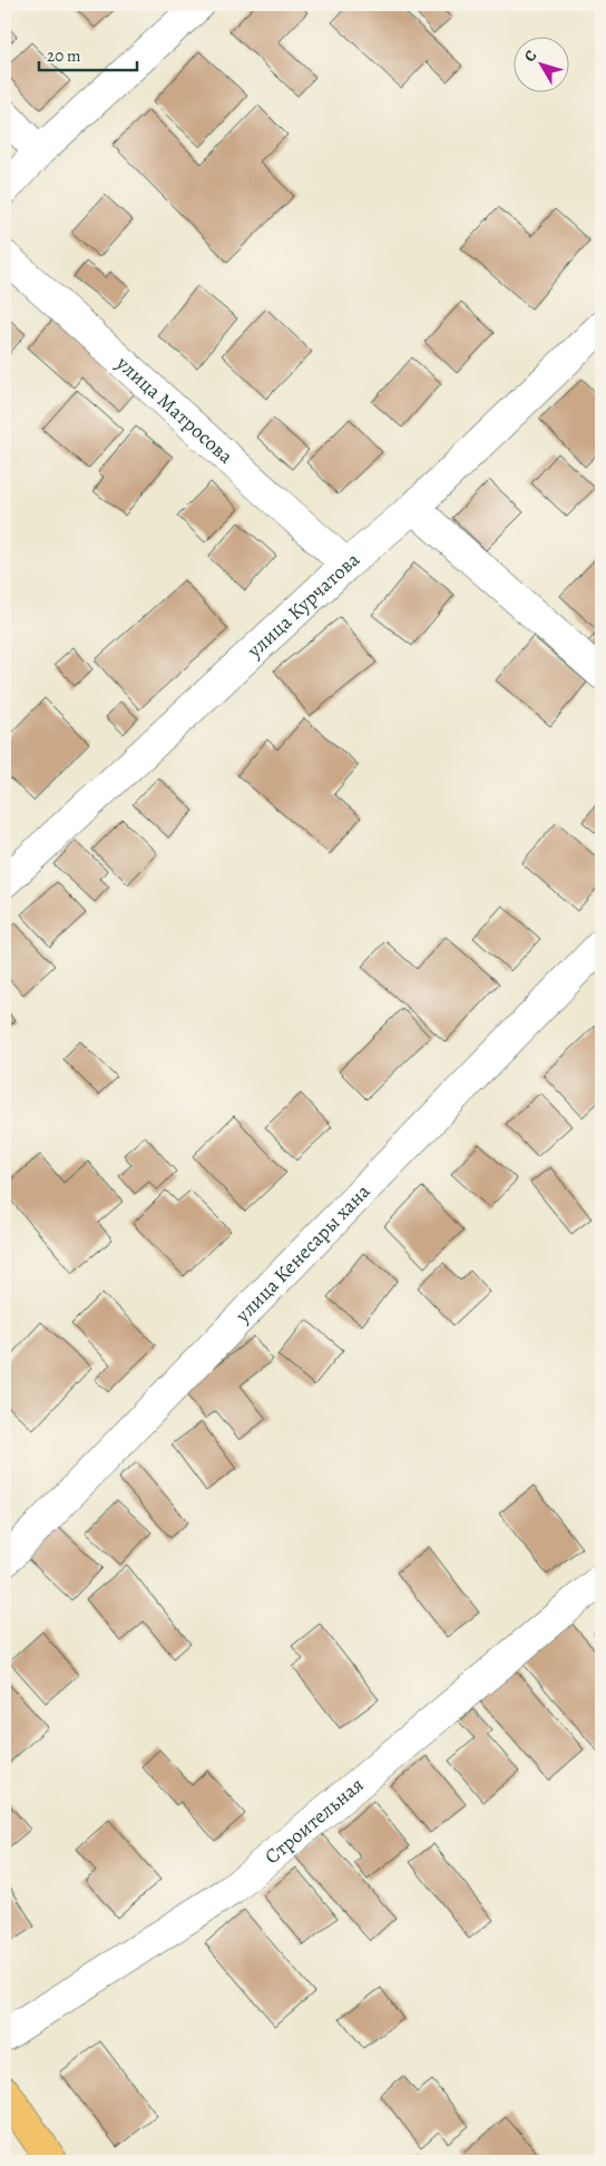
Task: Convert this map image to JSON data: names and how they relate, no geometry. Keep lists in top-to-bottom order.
{
  "streets": {
    "street": [
      "улица Матросова",
      "улица Курчатова",
      "улица Кенесары хана",
      "Строительная"
    ]
  },
  "crossings": [
    ["улица Матросова", "улица Курчатова"]
  ],
  "scale_bar": "20 m",
  "north": "top left"
}
